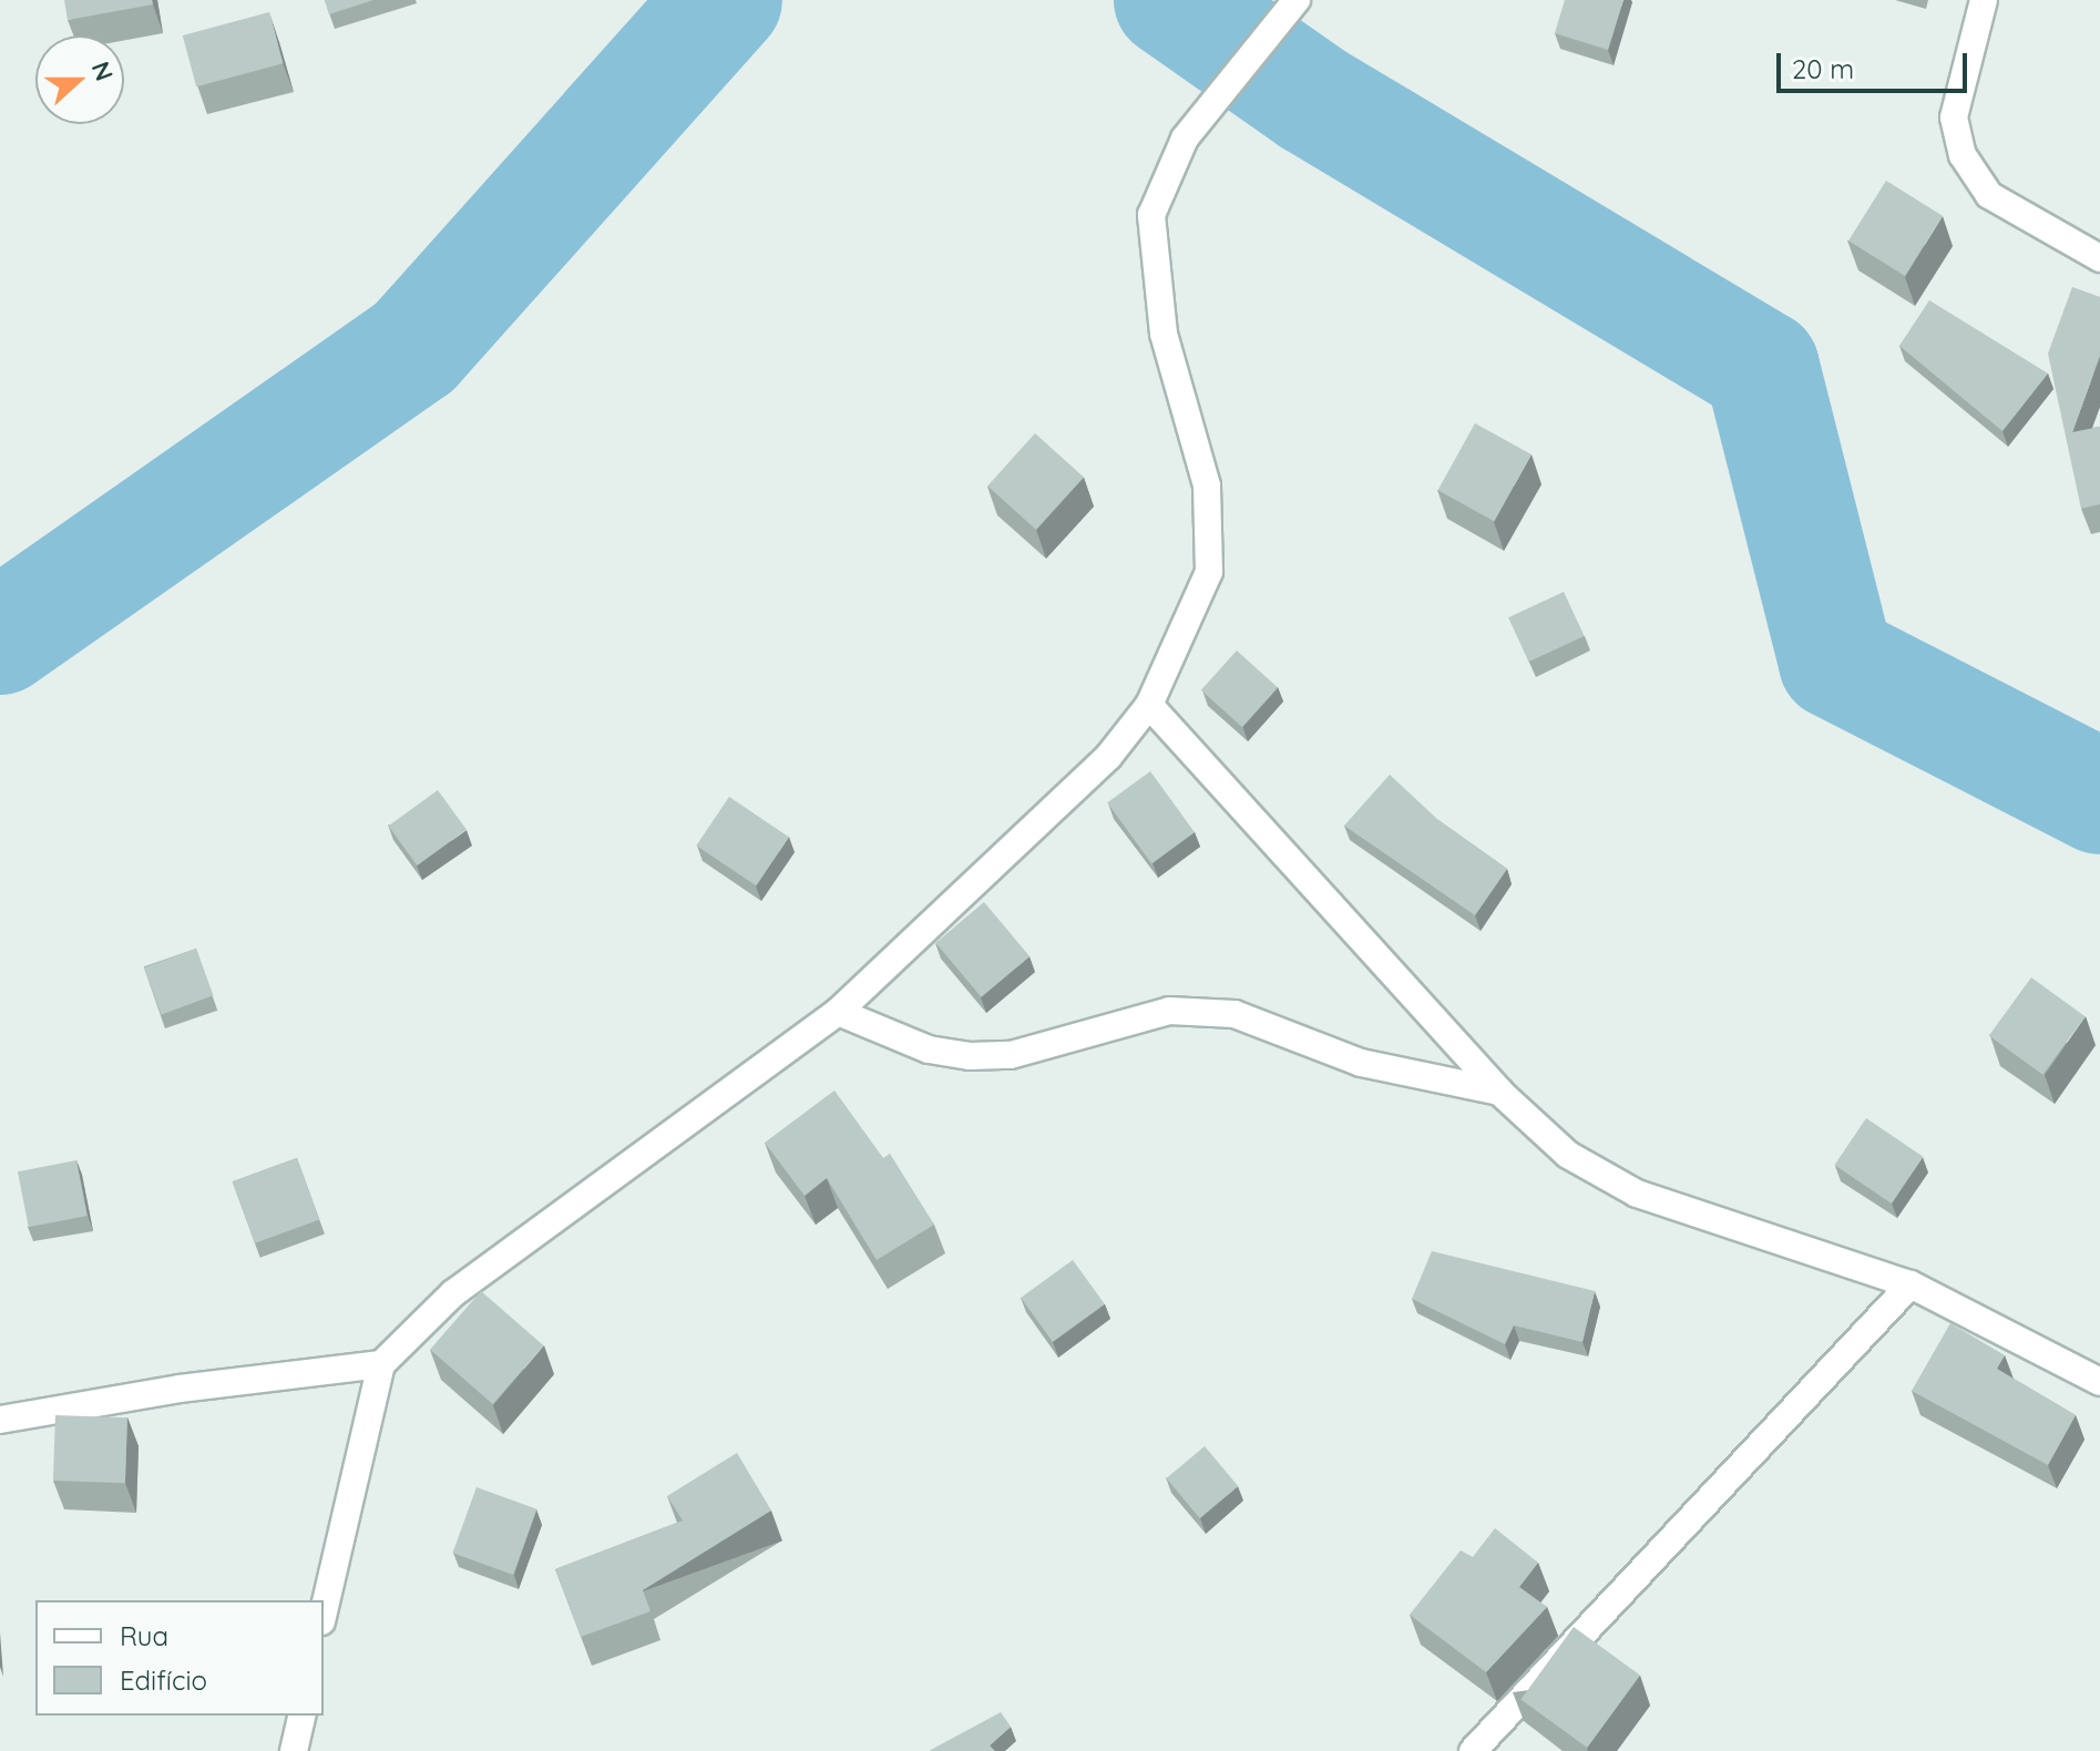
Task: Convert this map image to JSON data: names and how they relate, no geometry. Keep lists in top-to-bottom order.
{
  "legend": ["Rua", "Edifício"],
  "scale_bar": "20 m",
  "north": "right"
}
